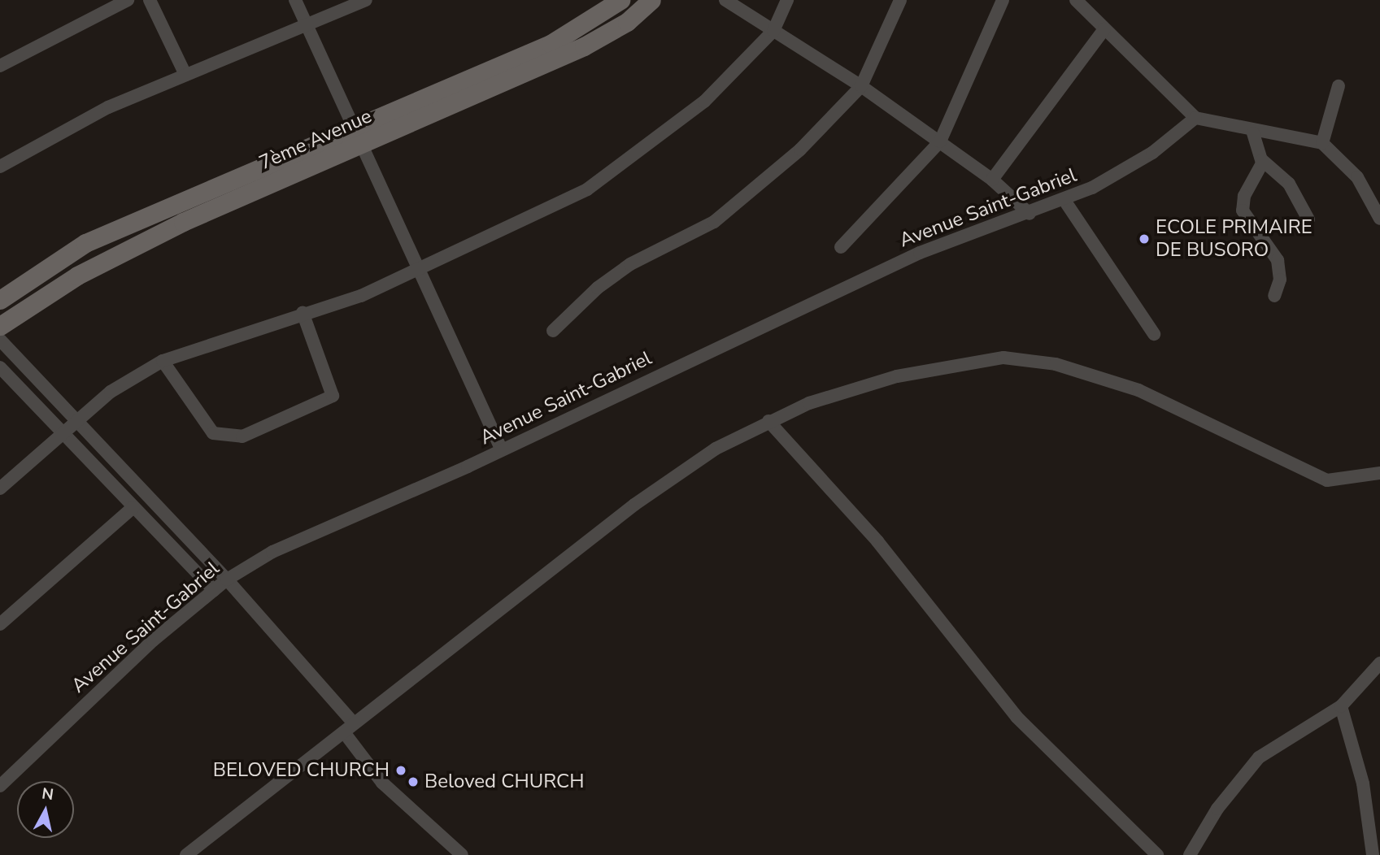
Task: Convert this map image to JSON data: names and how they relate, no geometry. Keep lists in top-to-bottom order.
{
  "streets": {
    "street": ["7ème Avenue", "Avenue Saint-Gabriel"]
  },
  "places": ["ECOLE PRIMAIRE DE BUSORO", "BELOVED CHURCH", "Beloved CHURCH"],
  "north": "top"
}
